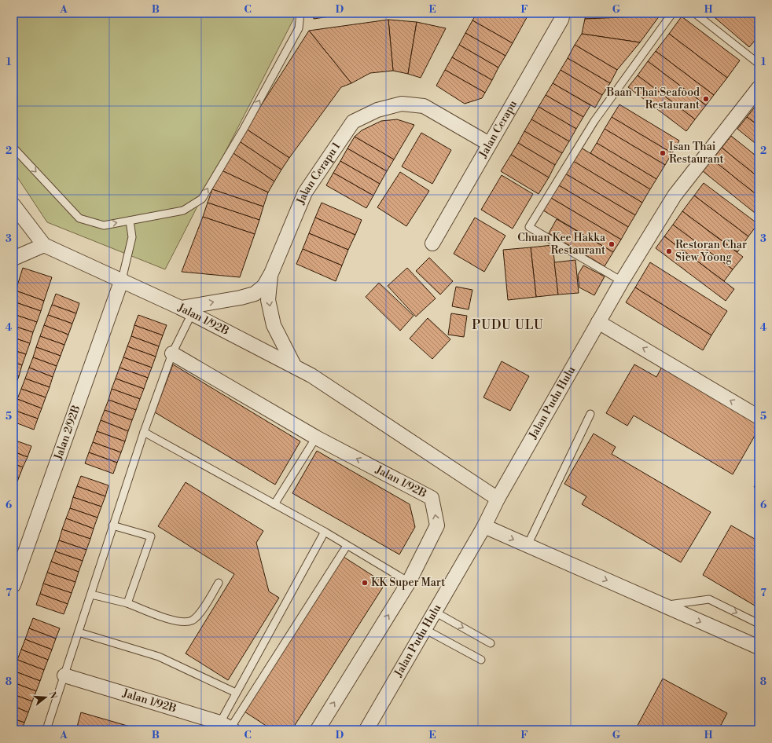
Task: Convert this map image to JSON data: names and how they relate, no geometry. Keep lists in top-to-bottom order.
{
  "streets": {
    "street": [
      "Jalan Cerapu",
      "Jalan Cerapu 1",
      "Jalan 1/92B",
      "Jalan Pudu Hulu",
      "Jalan 2/92B"
    ]
  },
  "crossings": [
    ["Jalan Cerapu", "Jalan Cerapu 1"],
    ["Jalan Cerapu 1", "Jalan 1/92B"],
    ["Jalan 1/92B", "Jalan Pudu Hulu"],
    ["Jalan 1/92B", "Jalan 2/92B"]
  ],
  "districts": ["PUDU ULU"],
  "places": [
    "Baan Thai Seafood Restaurant",
    "Isan Thai Restaurant",
    "Chuan Kee Hakka Restaurant",
    "Restoran Char Siew Yoong",
    "KK Super Mart"
  ],
  "north": "right",
  "grid": {
    "columns": [
      "A",
      "B",
      "C",
      "D",
      "E",
      "F",
      "G",
      "H"
    ],
    "rows": [
      "1",
      "2",
      "3",
      "4",
      "5",
      "6",
      "7",
      "8"
    ]
  }
}
